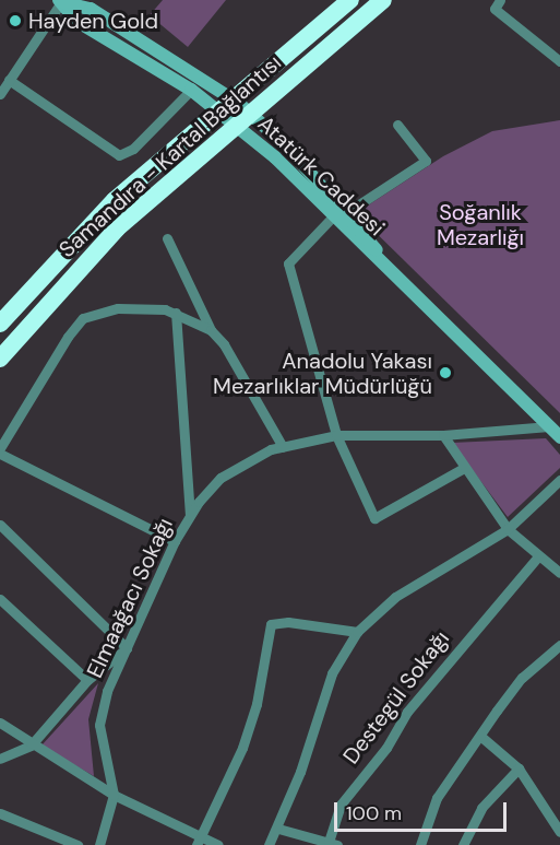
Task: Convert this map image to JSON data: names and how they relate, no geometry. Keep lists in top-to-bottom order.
{
  "streets": {
    "highway": ["Samandıra - Kartal Bağlantısı"],
    "street": ["Atatürk Caddesi", "Elmaağacı Sokağı", "Destegül Sokağı"]
  },
  "crossings": [
    ["Atatürk Caddesi", "Elmaağacı Sokağı"]
  ],
  "parks": ["Soğanlık Mezarlığı"],
  "places": ["Hayden Gold", "Anadolu Yakası Mezarlıklar Müdürlüğü"],
  "scale_bar": "100 m"
}
